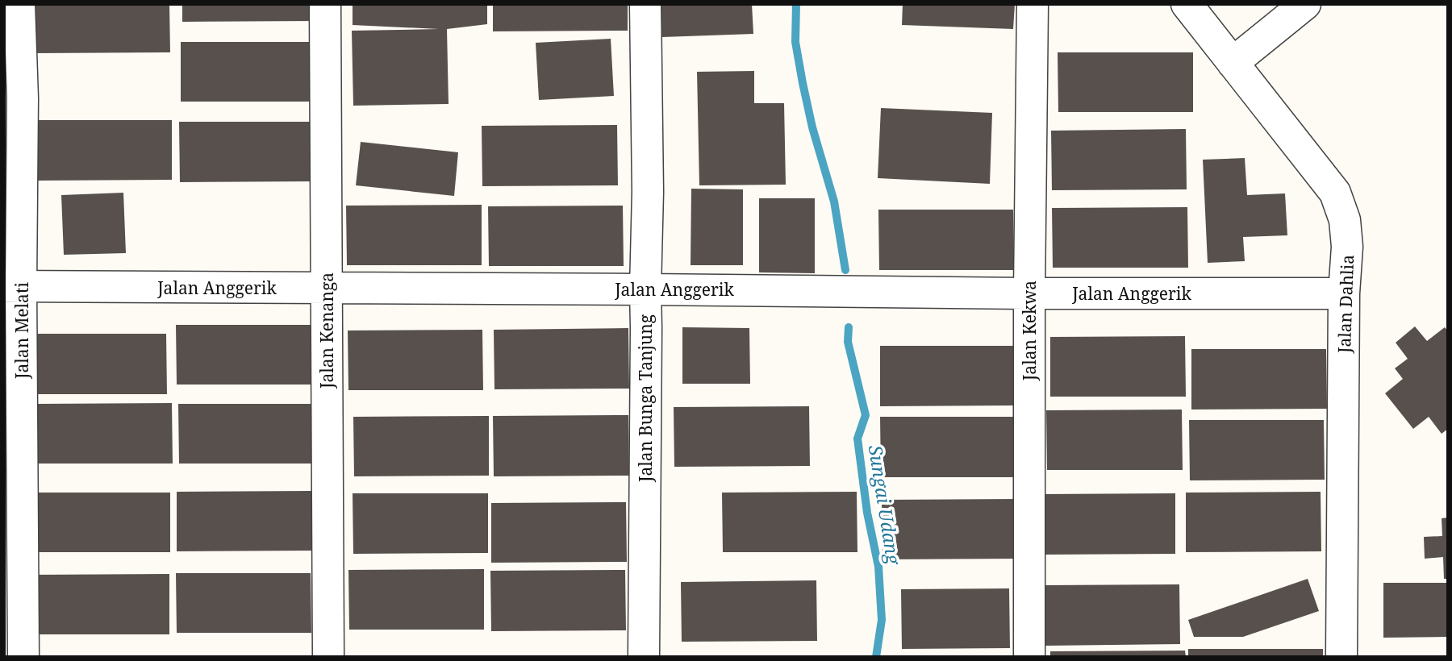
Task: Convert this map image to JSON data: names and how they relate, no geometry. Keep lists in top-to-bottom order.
{
  "streets": {
    "street": [
      "Jalan Anggerik",
      "Jalan Dahlia",
      "Jalan Melati",
      "Jalan Kenanga",
      "Jalan Kekwa",
      "Jalan Bunga Tanjung"
    ]
  },
  "crossings": [
    ["Jalan Anggerik", "Jalan Dahlia"],
    ["Jalan Anggerik", "Jalan Melati"],
    ["Jalan Anggerik", "Jalan Kenanga"],
    ["Jalan Anggerik", "Jalan Kekwa"],
    ["Jalan Anggerik", "Jalan Bunga Tanjung"]
  ],
  "water": ["Sungai Udang"]
}
